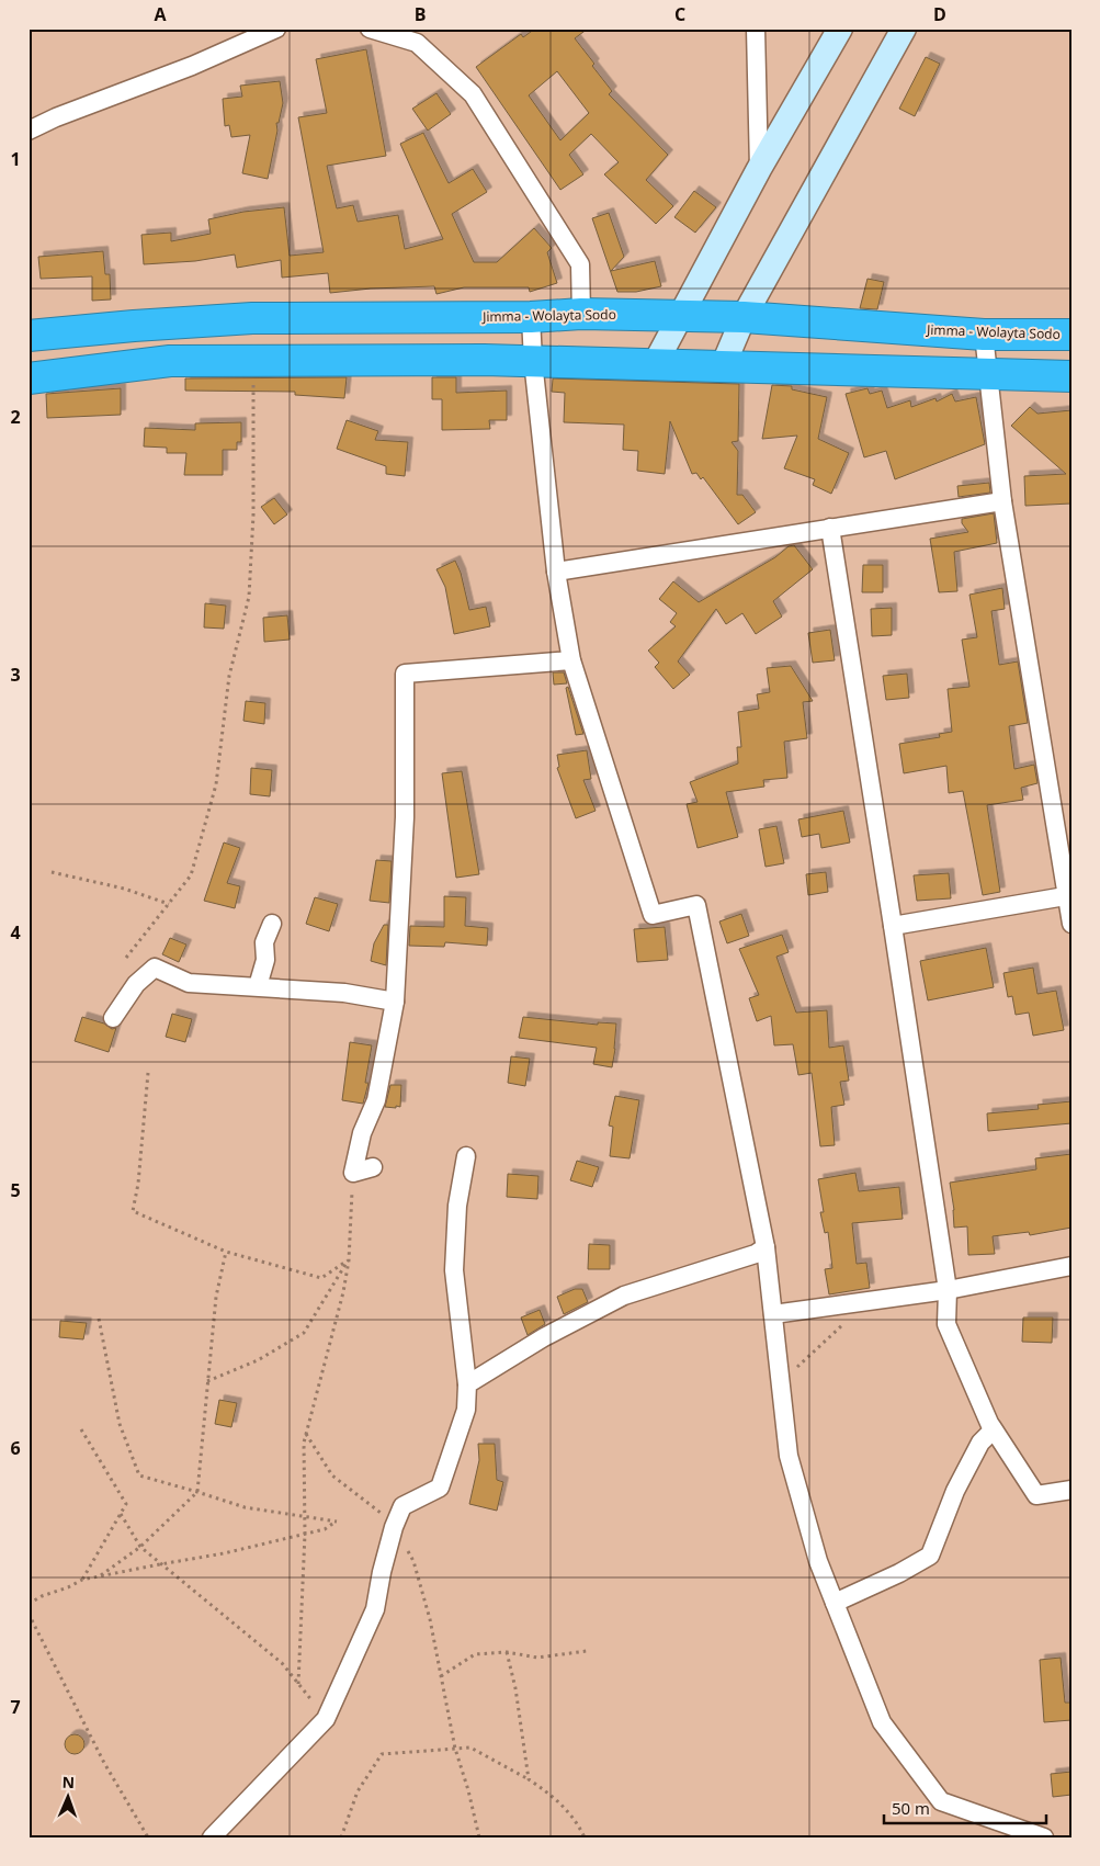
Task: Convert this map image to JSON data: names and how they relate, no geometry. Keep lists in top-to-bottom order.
{
  "streets": {
    "highway": ["Jimma - Wolayta Sodo"]
  },
  "scale_bar": "50 m",
  "north": "top",
  "grid": {
    "columns": [
      "A",
      "B",
      "C",
      "D"
    ],
    "rows": [
      "1",
      "2",
      "3",
      "4",
      "5",
      "6",
      "7"
    ]
  }
}
